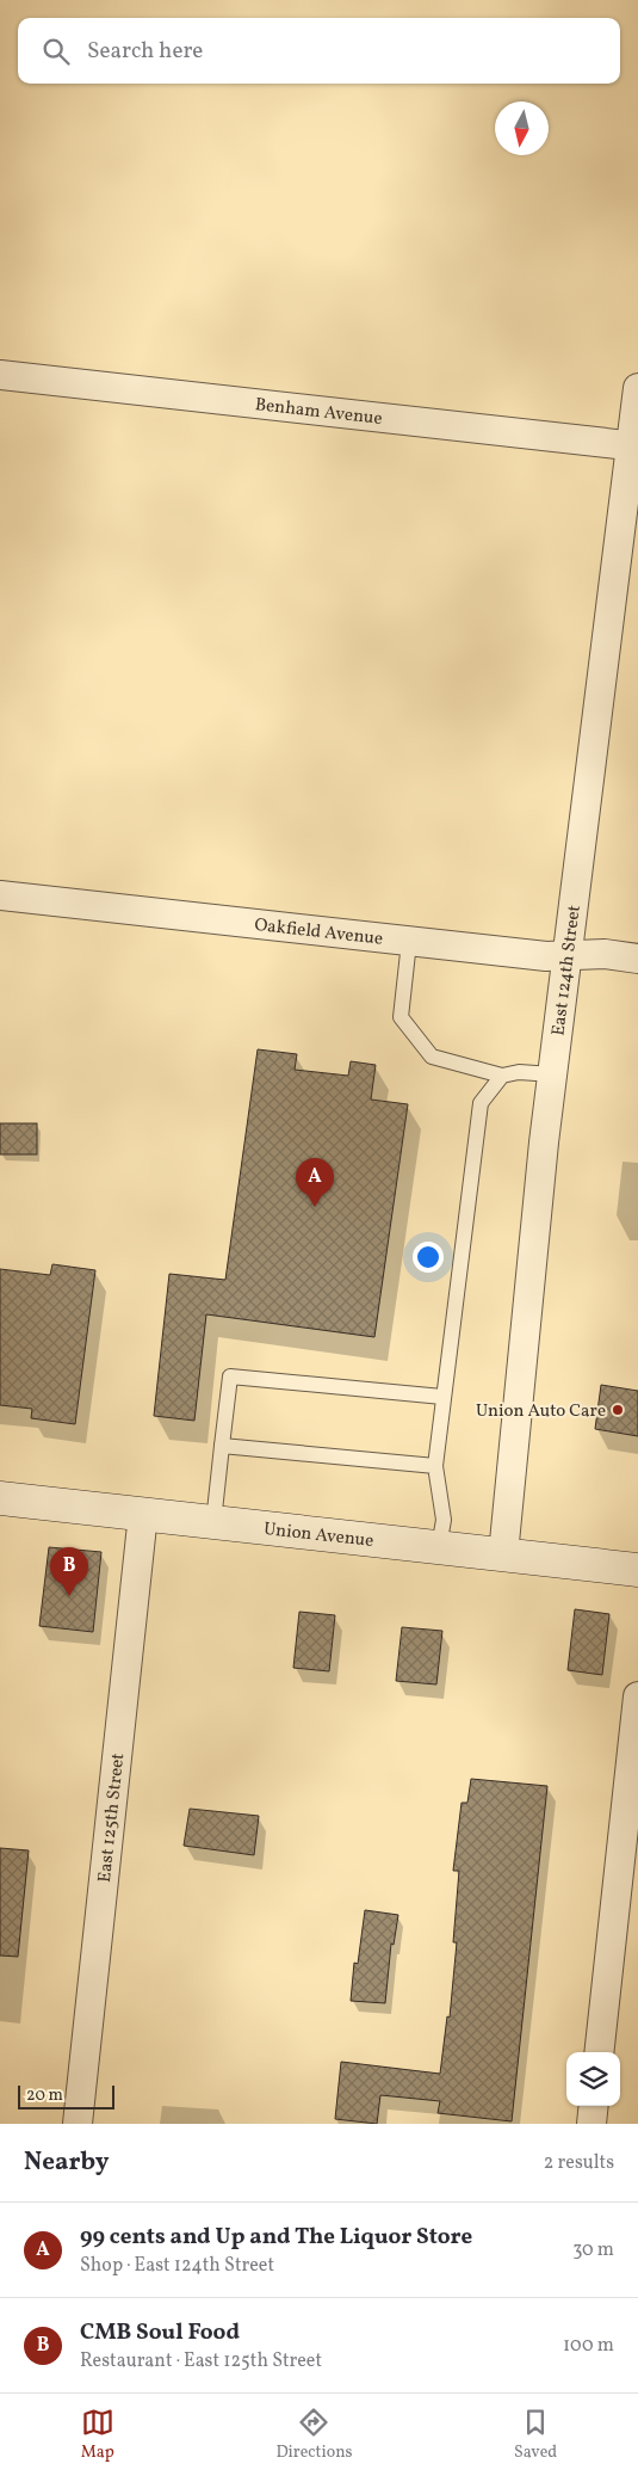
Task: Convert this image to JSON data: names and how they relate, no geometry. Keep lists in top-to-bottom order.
{
  "streets": {
    "main road": ["Union Avenue"],
    "street": [
      "Benham Avenue",
      "Oakfield Avenue",
      "East 124th Street",
      "East 125th Street"
    ]
  },
  "crossings": [
    ["Benham Avenue", "East 124th Street"],
    ["Oakfield Avenue", "East 124th Street"],
    ["East 124th Street", "Union Avenue"],
    ["Union Avenue", "East 125th Street"]
  ],
  "places": ["Union Auto Care"],
  "scale_bar": "20 m",
  "north": "bottom",
  "page": {
    "search": "Search here",
    "pins": ["A", "B"],
    "scale": "20 m",
    "heading": ["Nearby", "2 results"],
    "list": [
      {
        "mark": "A",
        "name": "99 cents and Up and The Liquor Store",
        "note": "Shop · East 124th Street",
        "value": "30 m"
      },
      {
        "mark": "B",
        "name": "CMB Soul Food",
        "note": "Restaurant · East 125th Street",
        "value": "100 m"
      }
    ],
    "nav": ["Map", "Directions", "Saved"]
  }
}
